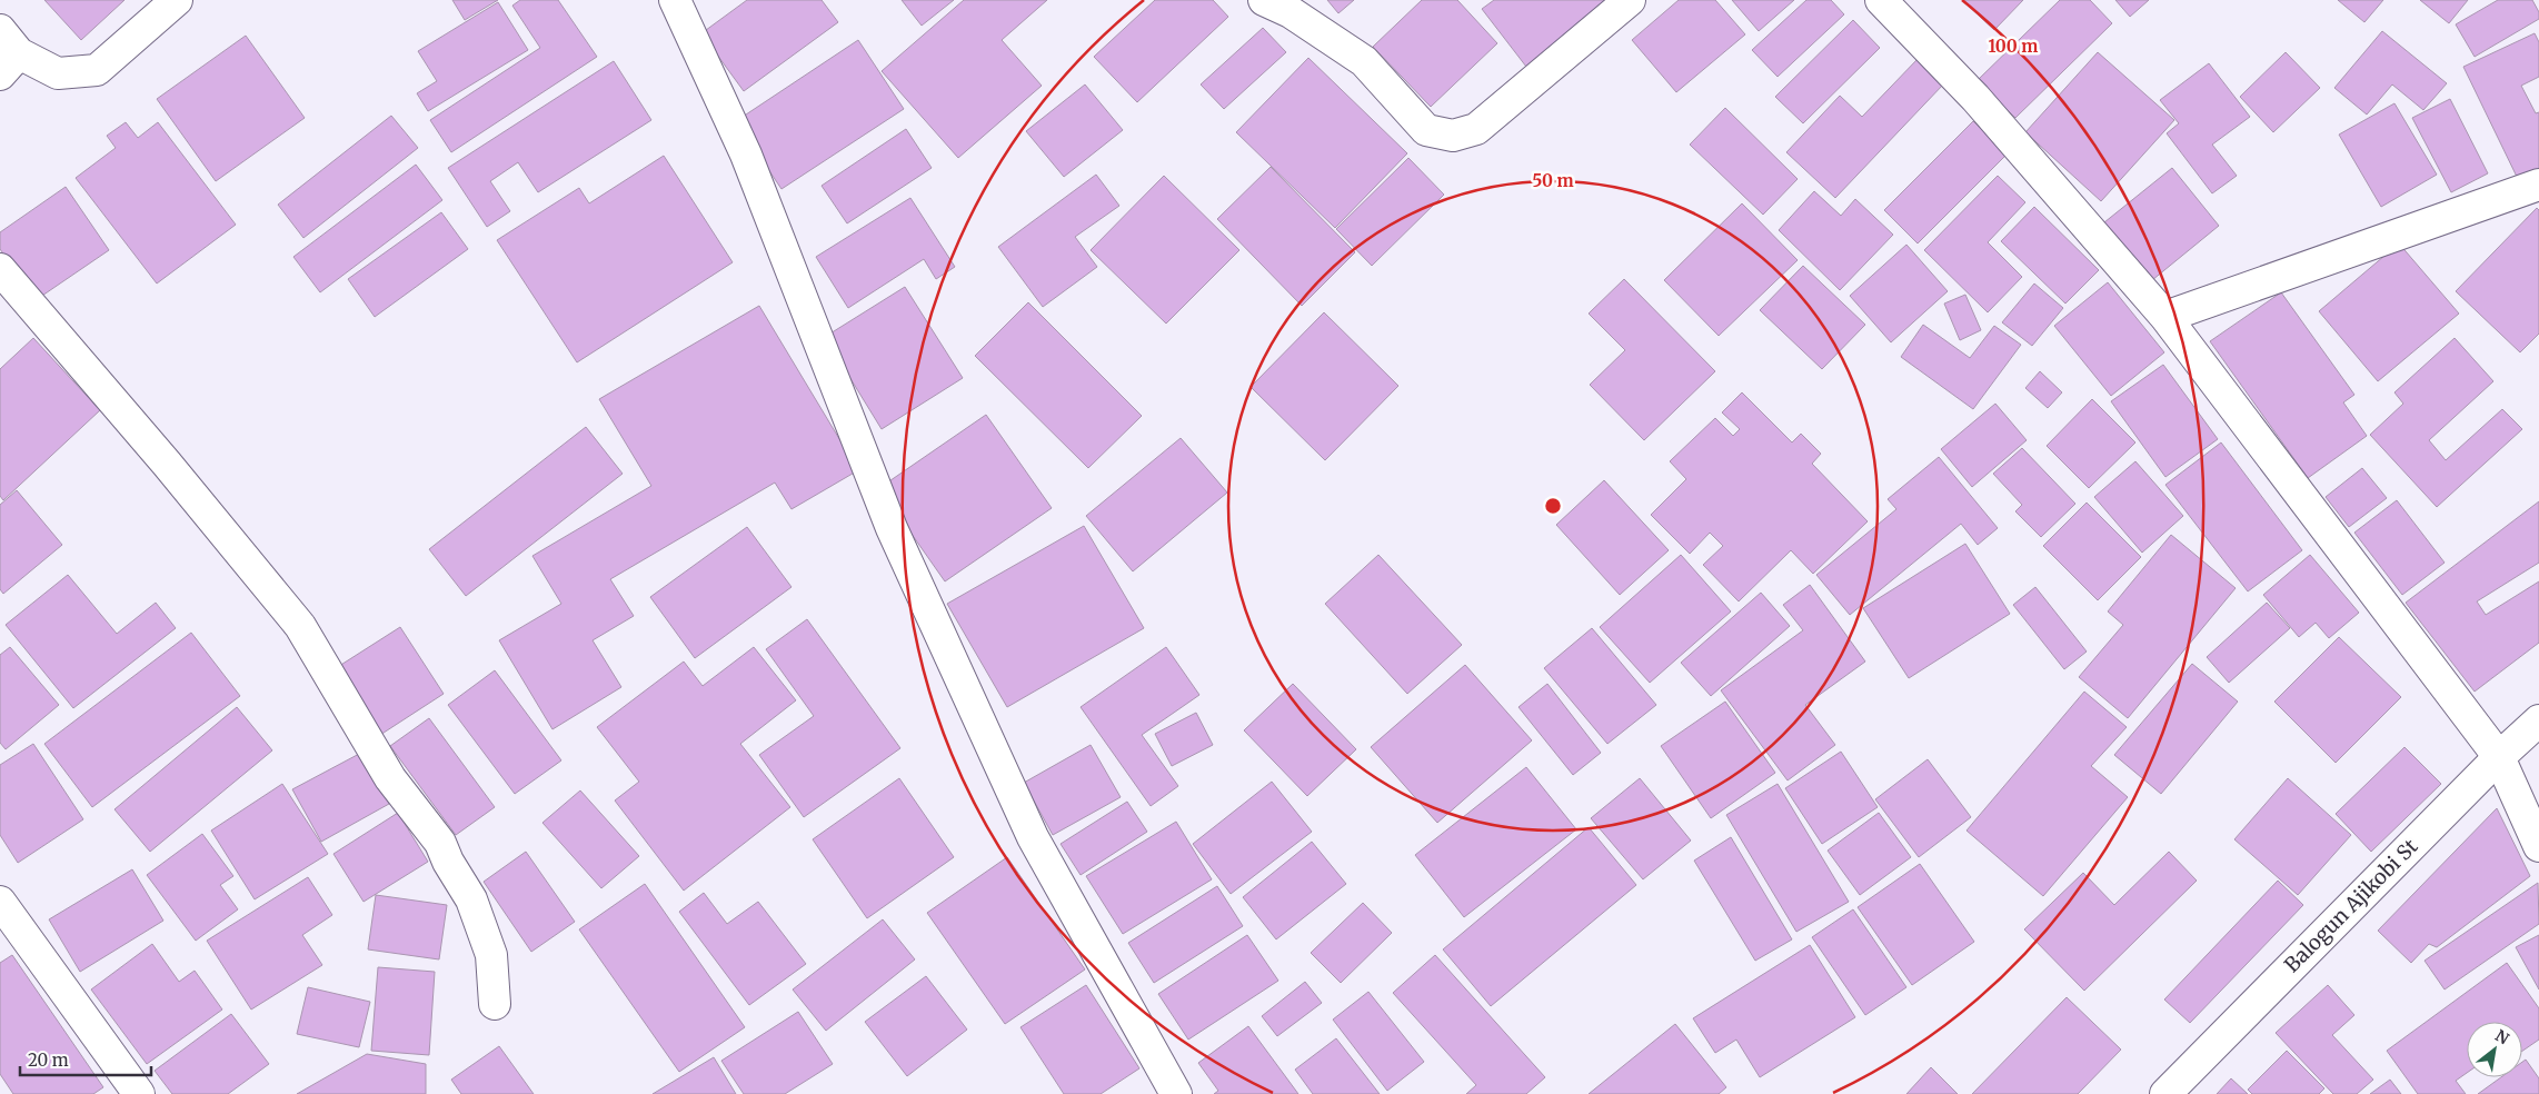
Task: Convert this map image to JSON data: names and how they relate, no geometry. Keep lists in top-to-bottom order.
{
  "streets": {
    "street": ["Balogun Ajikobi St"]
  },
  "scale_bar": "20 m",
  "north": "top right",
  "rings": ["100 m", "50 m"]
}
